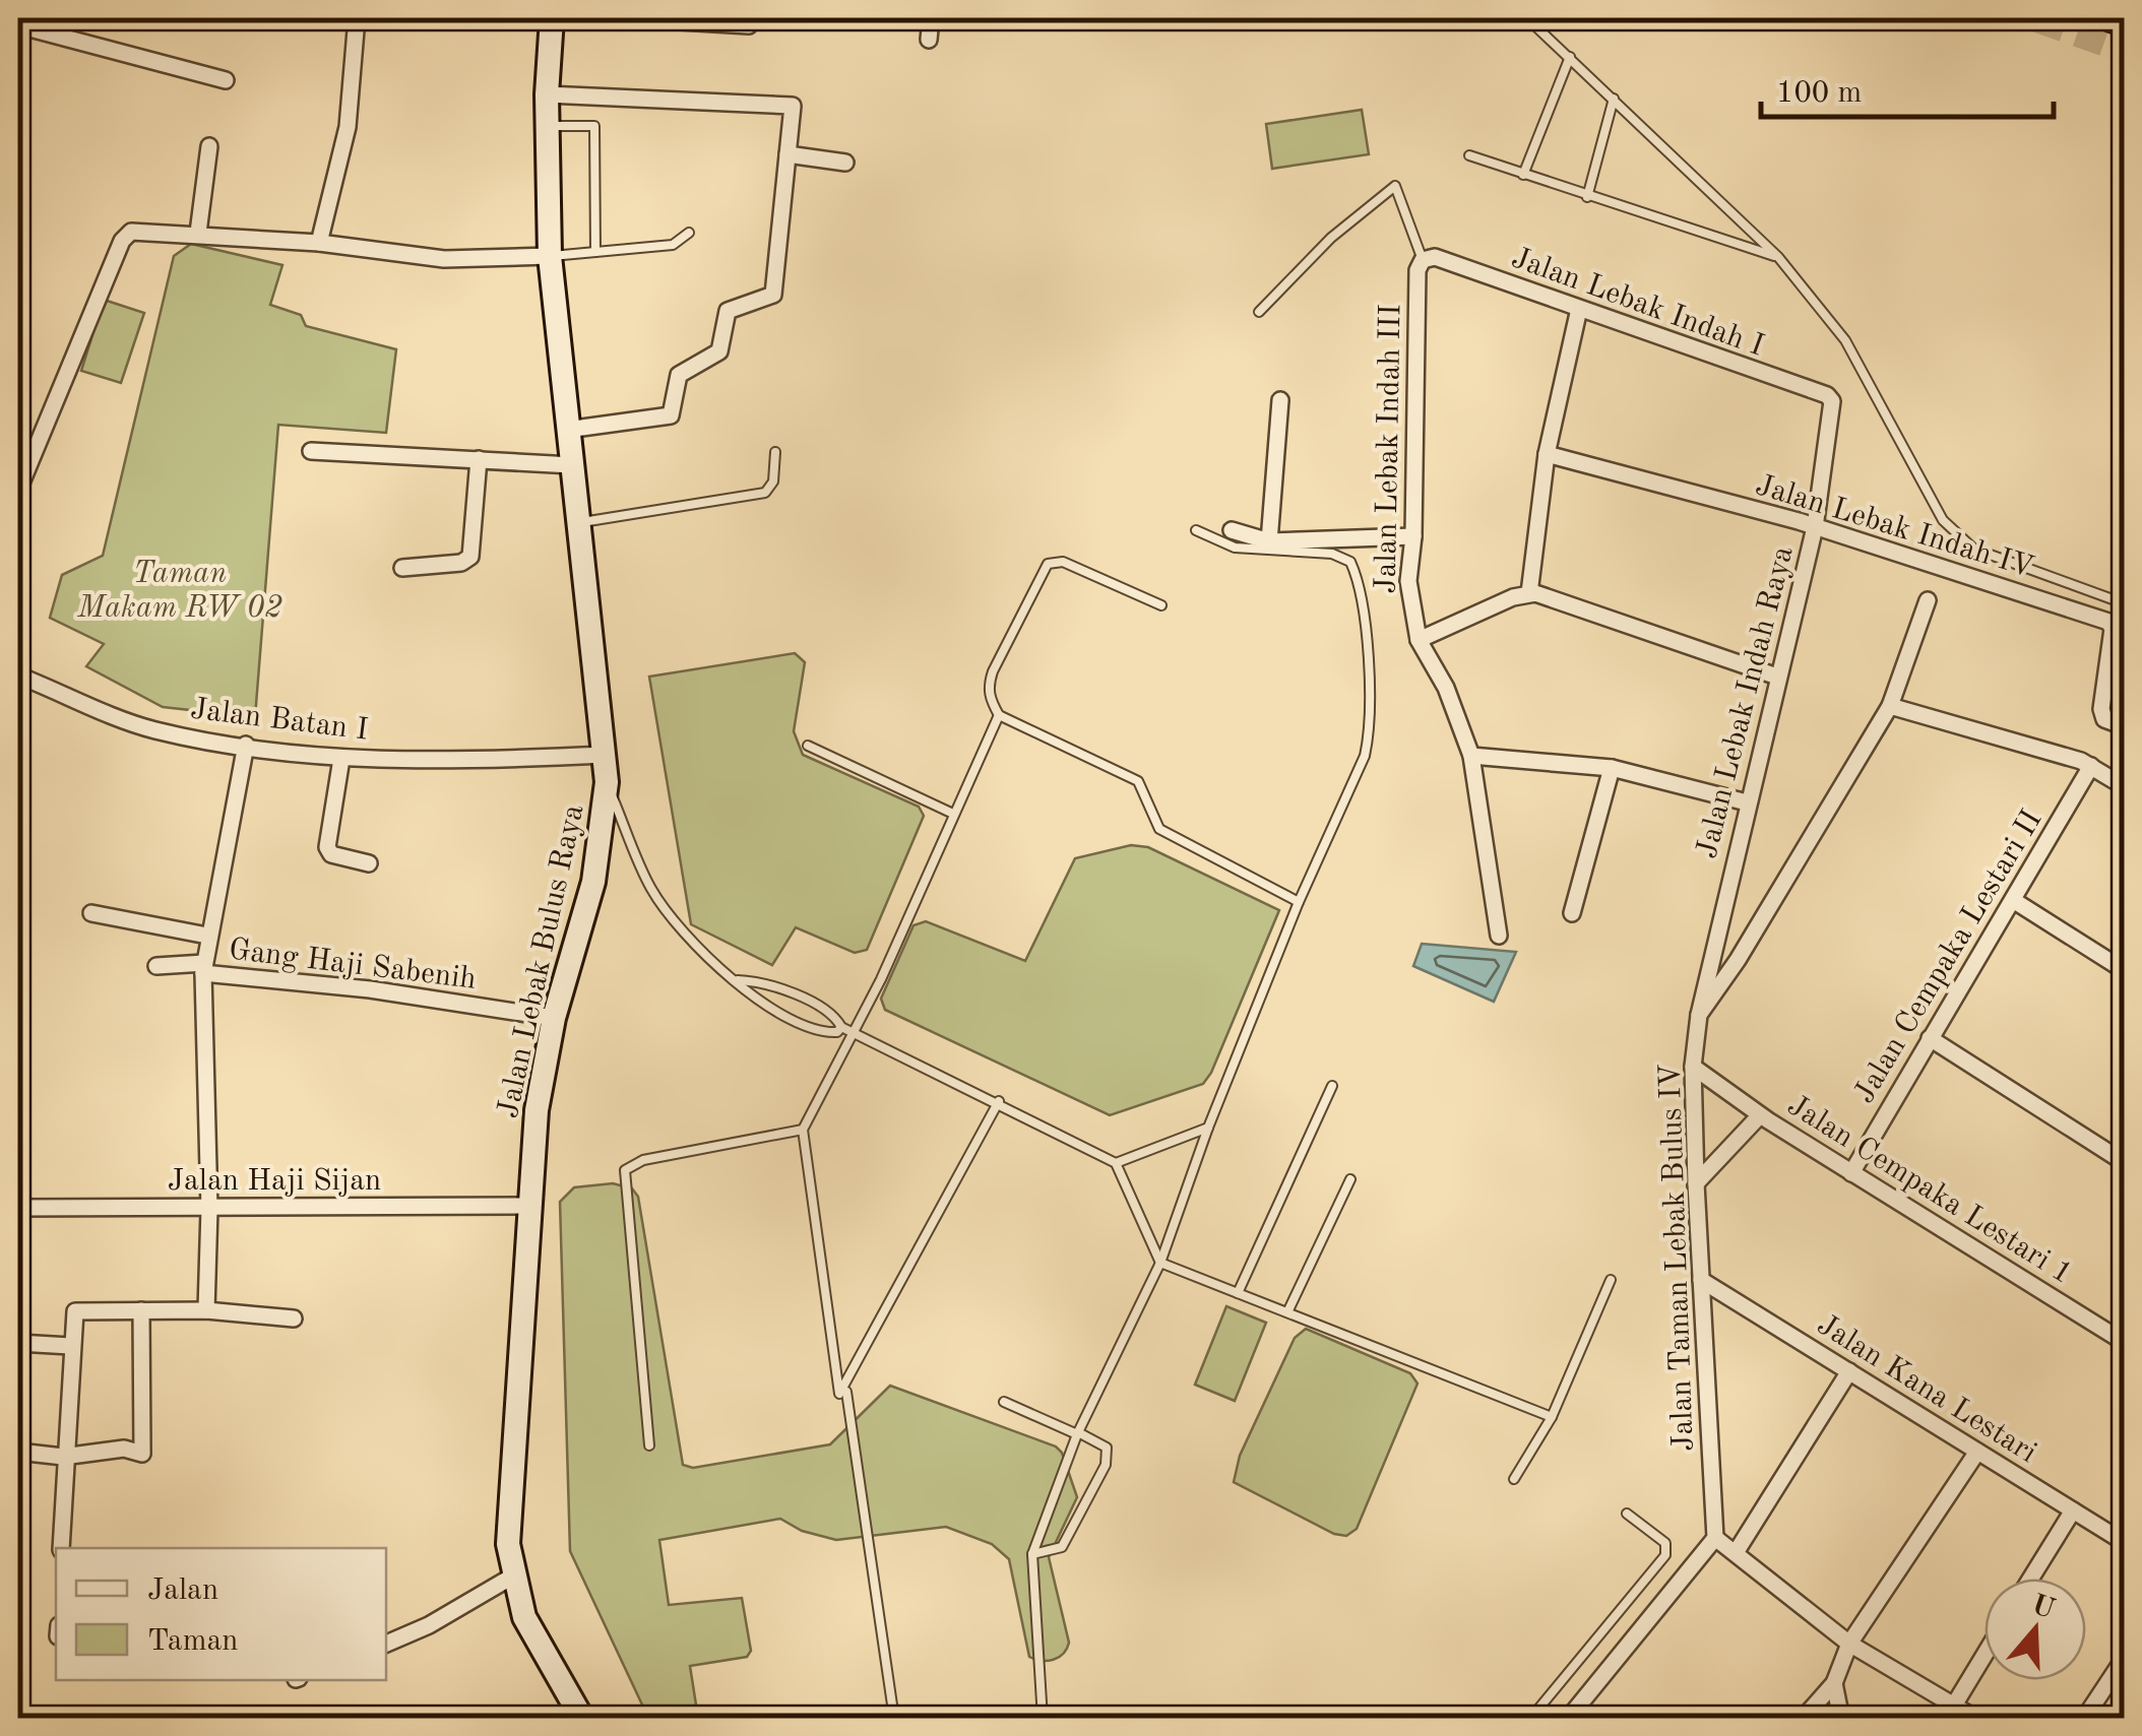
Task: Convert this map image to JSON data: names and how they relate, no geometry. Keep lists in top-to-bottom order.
{
  "streets": {
    "main road": ["Jalan Lebak Bulus Raya"],
    "street": [
      "Jalan Lebak Indah I",
      "Jalan Lebak Indah III",
      "Jalan Lebak Indah IV",
      "Jalan Lebak Indah Raya",
      "Jalan Batan I",
      "Jalan Cempaka Lestari II",
      "Gang Haji Sabenih",
      "Jalan Haji Sijan",
      "Jalan Cempaka Lestari 1",
      "Jalan Taman Lebak Bulus IV",
      "Jalan Kana Lestari"
    ]
  },
  "crossings": [
    ["Jalan Lebak Indah I", "Jalan Lebak Indah III"],
    ["Jalan Lebak Indah I", "Jalan Lebak Indah Raya"],
    ["Jalan Lebak Indah IV", "Jalan Lebak Indah Raya"],
    ["Jalan Lebak Indah Raya", "Jalan Taman Lebak Bulus IV"],
    ["Jalan Batan I", "Jalan Lebak Bulus Raya"],
    ["Jalan Cempaka Lestari II", "Jalan Cempaka Lestari 1"],
    ["Jalan Lebak Bulus Raya", "Gang Haji Sabenih"],
    ["Jalan Lebak Bulus Raya", "Jalan Haji Sijan"],
    ["Jalan Cempaka Lestari 1", "Jalan Taman Lebak Bulus IV"],
    ["Jalan Taman Lebak Bulus IV", "Jalan Kana Lestari"]
  ],
  "parks": ["Taman Makam RW 02"],
  "legend": ["Jalan", "Taman"],
  "scale_bar": "100 m",
  "north": "top"
}
